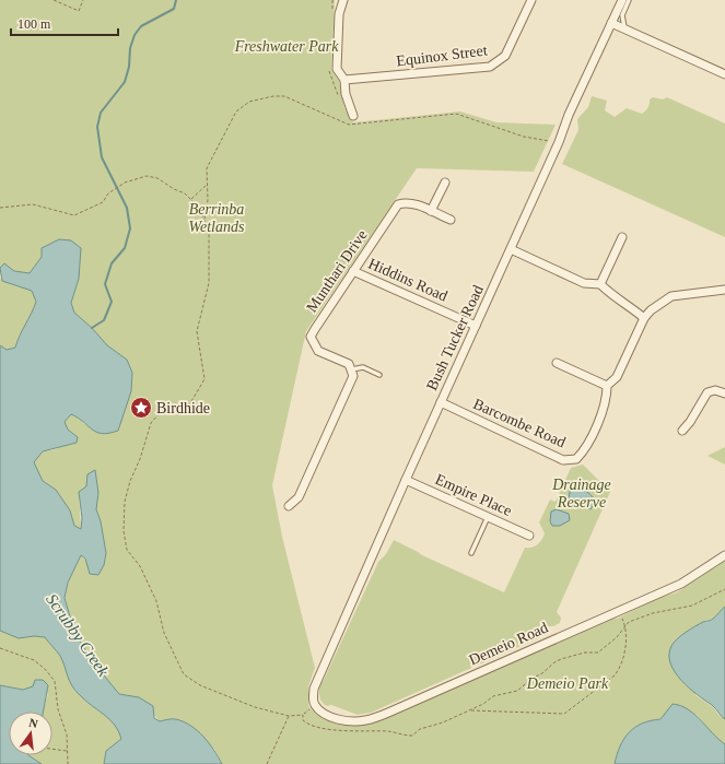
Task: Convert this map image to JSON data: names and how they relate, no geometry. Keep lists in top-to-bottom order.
{
  "streets": {
    "street": [
      "Equinox Street",
      "Munthari Drive",
      "Hiddins Road",
      "Bush Tucker Road",
      "Barcombe Road",
      "Empire Place",
      "Demeio Road"
    ]
  },
  "crossings": [
    ["Munthari Drive", "Hiddins Road"],
    ["Hiddins Road", "Bush Tucker Road"],
    ["Bush Tucker Road", "Barcombe Road"],
    ["Bush Tucker Road", "Empire Place"],
    ["Bush Tucker Road", "Demeio Road"]
  ],
  "water": ["Scrubby Creek"],
  "parks": [
    "Freshwater Park",
    "Berrinba Wetlands",
    "Drainage Reserve",
    "Demeio Park"
  ],
  "places": {
    "place": ["Birdhide"]
  },
  "scale_bar": "100 m",
  "north": "top"
}
